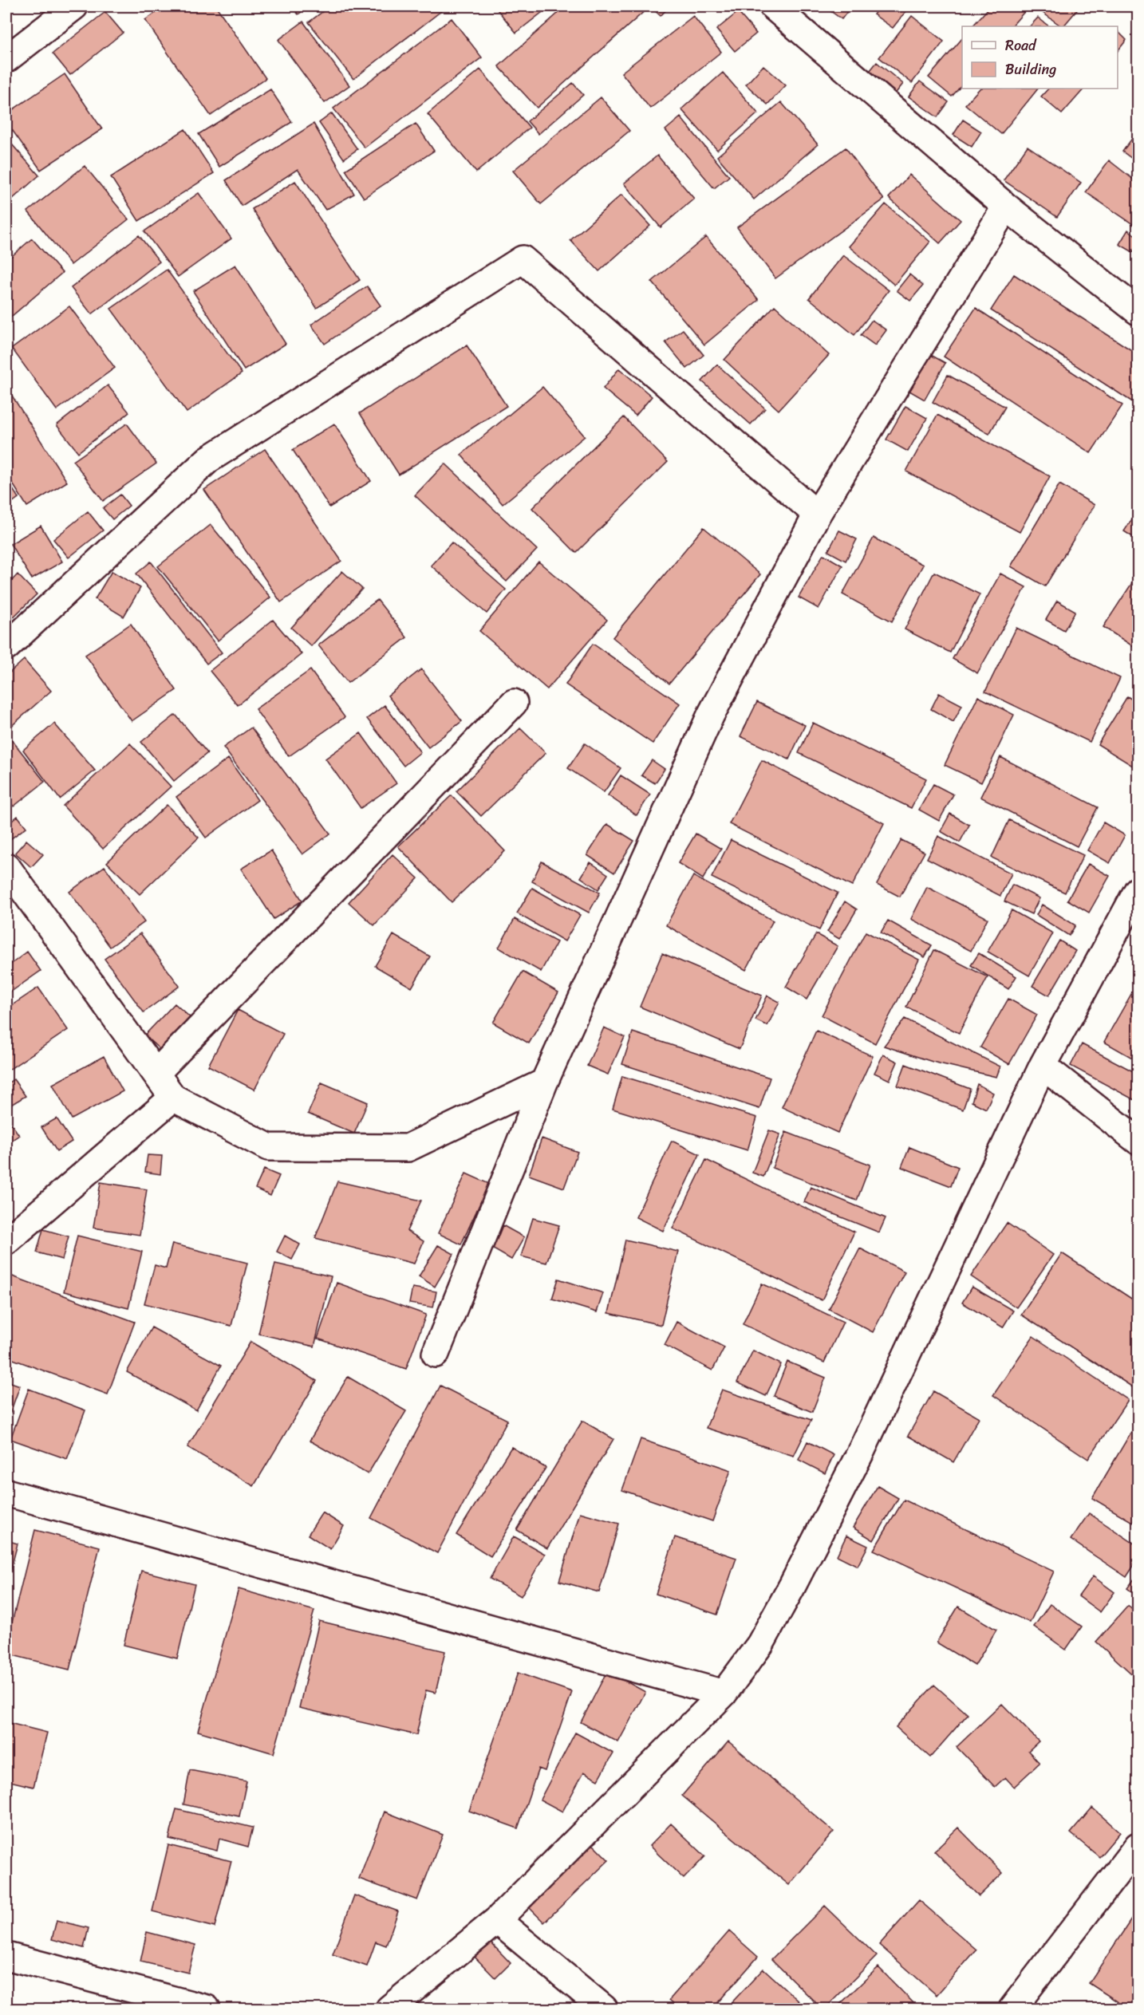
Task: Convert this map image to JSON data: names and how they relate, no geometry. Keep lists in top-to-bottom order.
{
  "legend": ["Road", "Building"]
}
